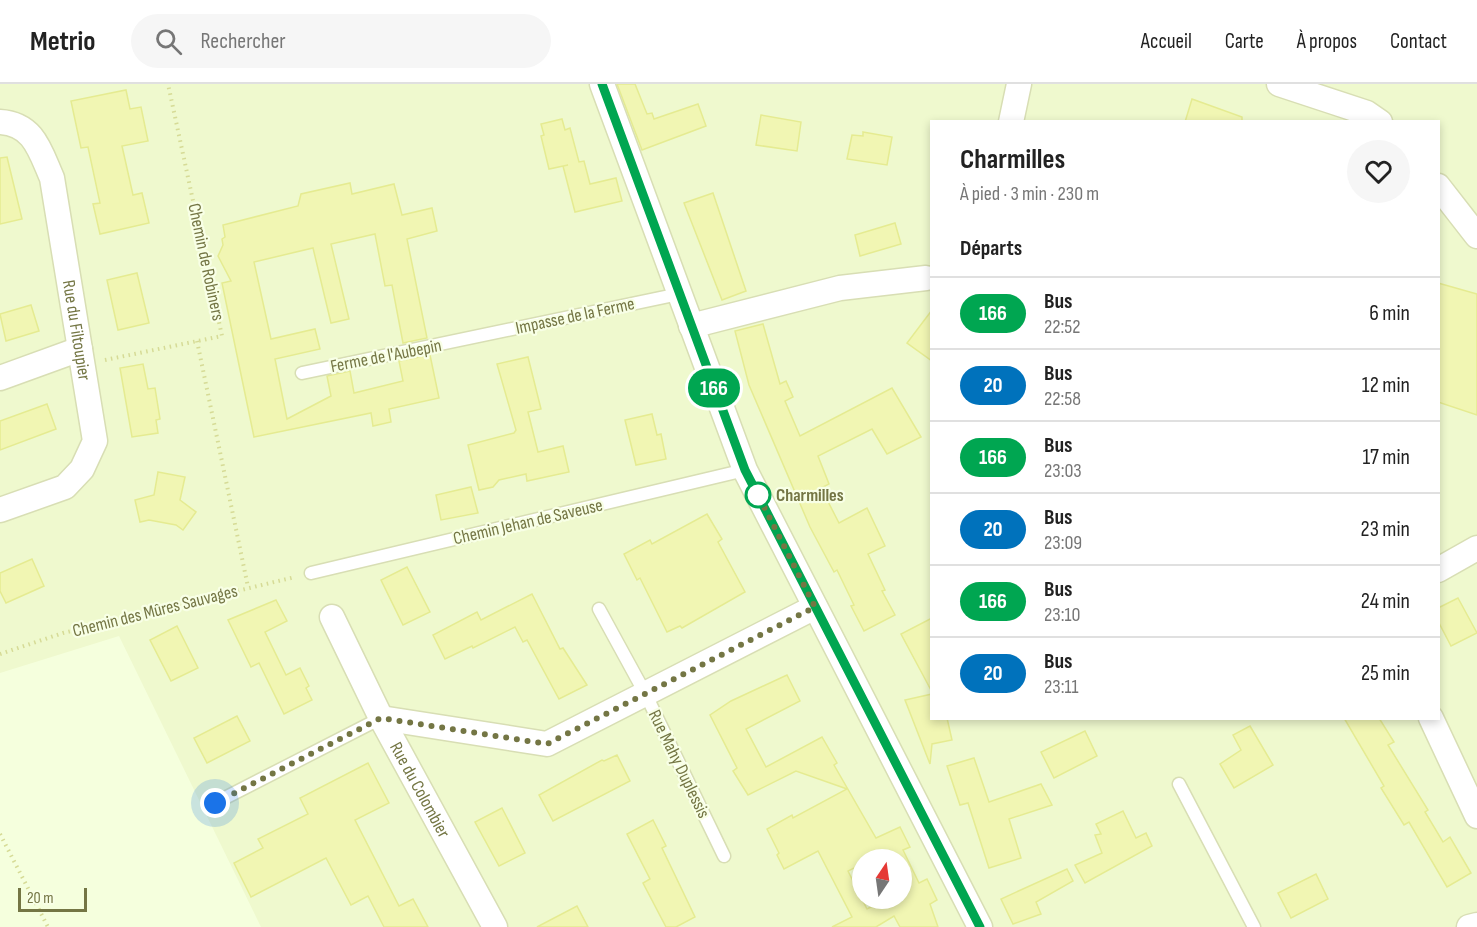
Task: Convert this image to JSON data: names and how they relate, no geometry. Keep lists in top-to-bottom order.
{
  "streets": {
    "street": ["Rue du Filtoupier", "Rue du Colombier"],
    "lane": [
      "Impasse de la Ferme",
      "Ferme de l'Aubepin",
      "Chemin Jehan de Saveuse",
      "Rue Mahy Duplessis"
    ],
    "path": ["Chemin de Robiners", "Chemin des Mûres Sauvages"]
  },
  "crossings": [
    ["Chemin de Robiners", "Rue du Filtoupier"],
    ["Impasse de la Ferme", "Ferme de l'Aubepin"],
    ["Chemin Jehan de Saveuse", "Chemin des Mûres Sauvages"]
  ],
  "places": ["Charmilles"],
  "lines": ["bus line 166"],
  "scale_bar": "20 m",
  "north": "top",
  "page": {
    "header": "Metrio",
    "search": "Rechercher",
    "nav": [
      "Accueil",
      "Carte",
      "À propos",
      "Contact"
    ],
    "on_map": "166",
    "heading": [
      ["Charmilles", "À pied · 3 min · 230 m"],
      "Départs"
    ],
    "list": [
      {
        "mark": "166",
        "name": "Bus",
        "note": "22:52",
        "value": "6 min"
      },
      {
        "mark": "20",
        "name": "Bus",
        "note": "22:58",
        "value": "12 min"
      },
      {
        "mark": "166",
        "name": "Bus",
        "note": "23:03",
        "value": "17 min"
      },
      {
        "mark": "20",
        "name": "Bus",
        "note": "23:09",
        "value": "23 min"
      },
      {
        "mark": "166",
        "name": "Bus",
        "note": "23:10",
        "value": "24 min"
      },
      {
        "mark": "20",
        "name": "Bus",
        "note": "23:11",
        "value": "25 min"
      }
    ],
    "scale": "20 m"
  }
}
